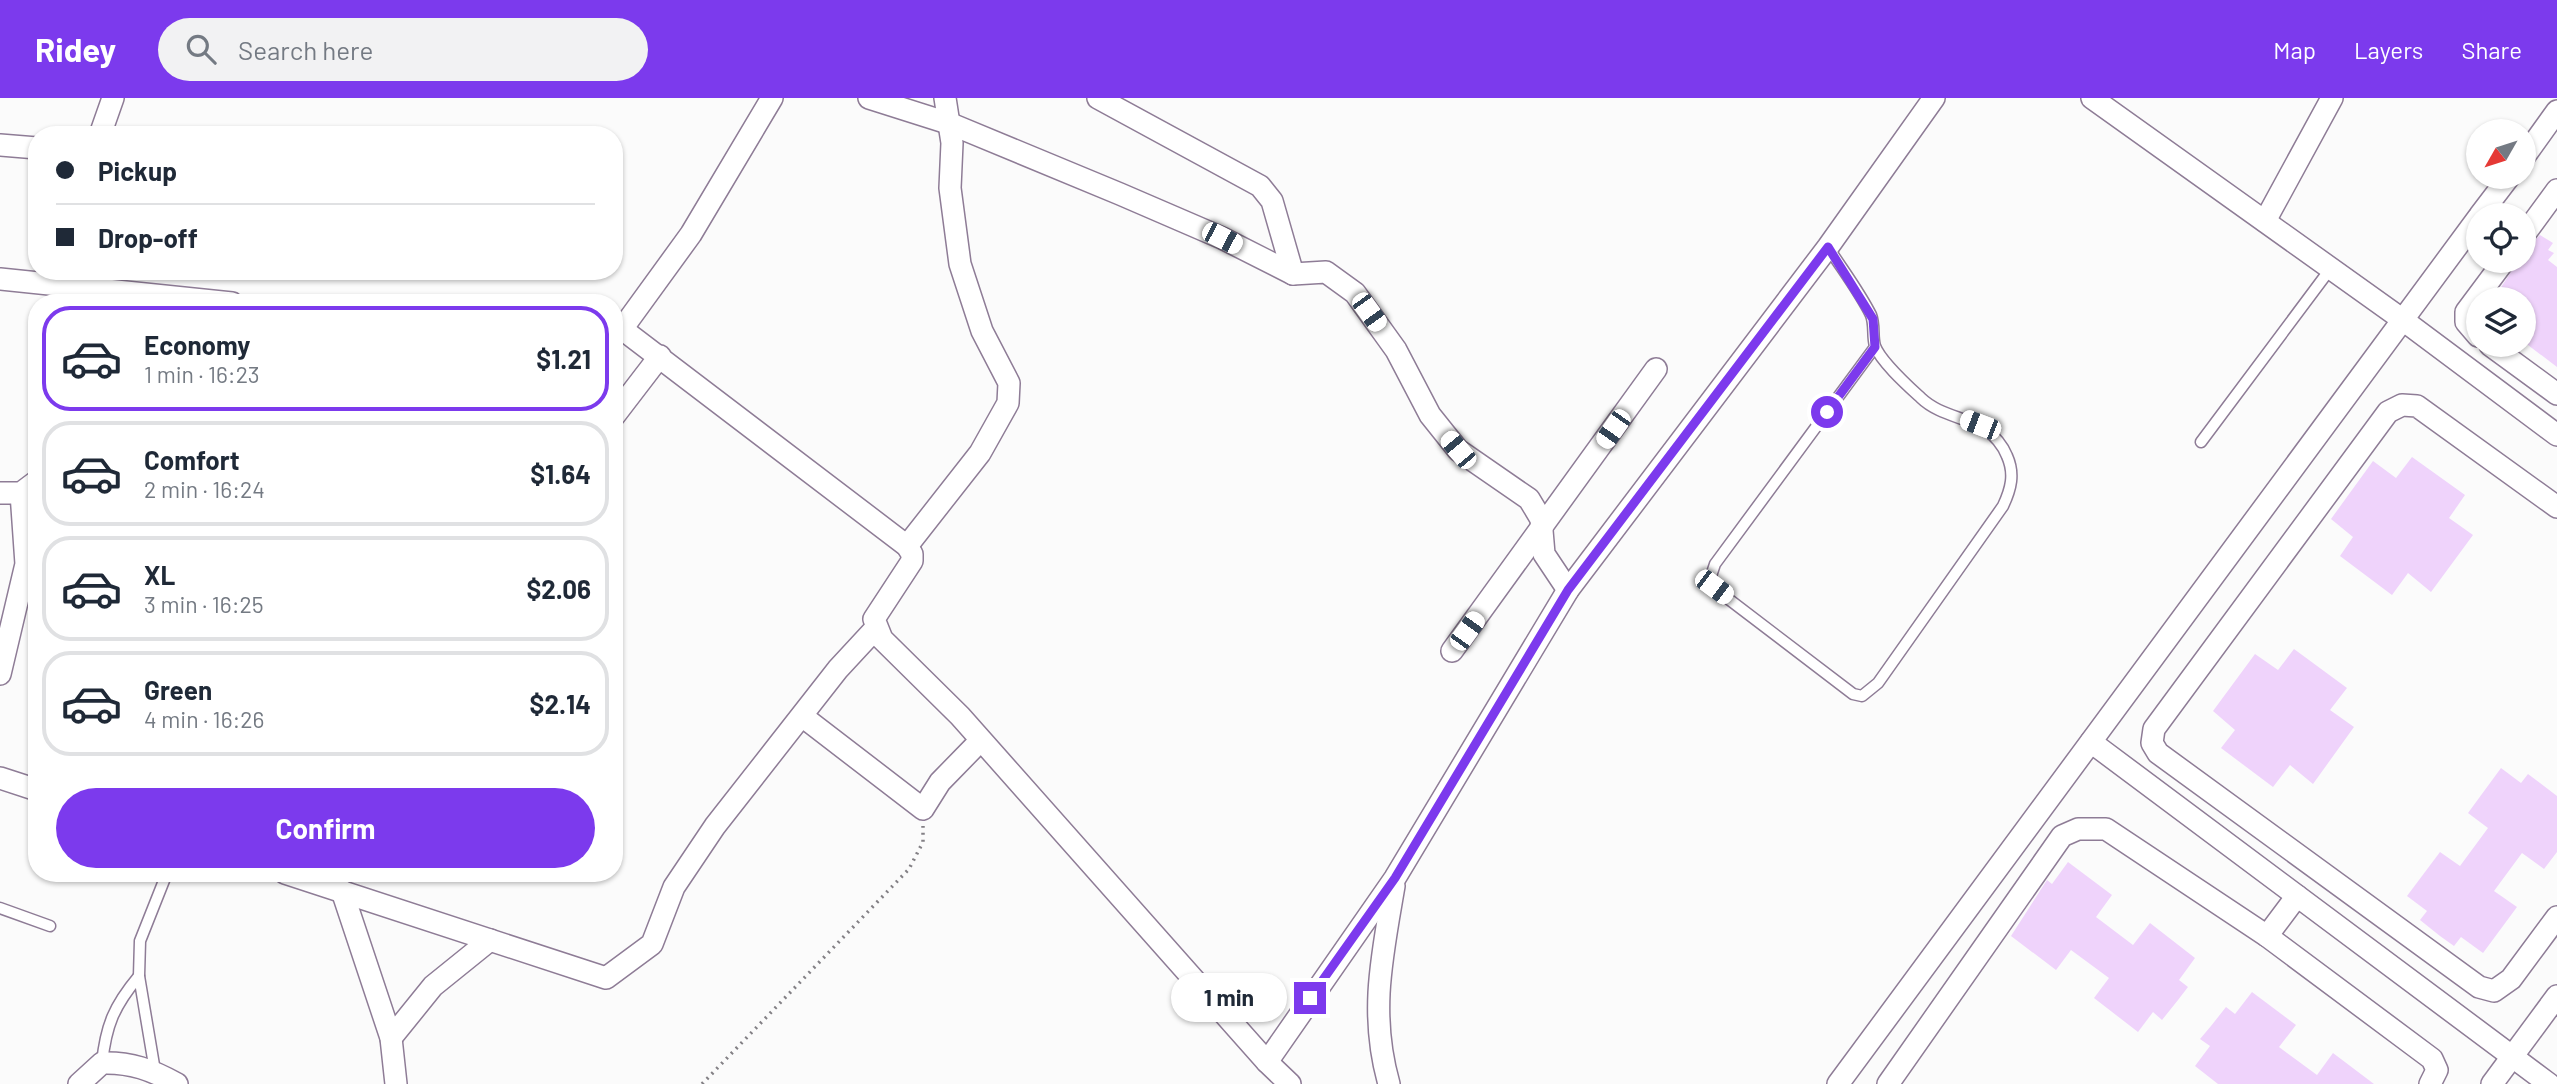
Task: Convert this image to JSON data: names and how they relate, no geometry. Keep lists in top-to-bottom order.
{
  "north": "bottom left",
  "page": {
    "header": "Ridey",
    "search": "Search here",
    "nav": ["Map", "Layers", "Share"],
    "banner": ["Pickup", "Drop-off"],
    "list": [
      {
        "name": "Economy",
        "note": "1 min · 16:23",
        "value": "$1.21"
      },
      {
        "name": "Comfort",
        "note": "2 min · 16:24",
        "value": "$1.64"
      },
      {
        "name": "XL",
        "note": "3 min · 16:25",
        "value": "$2.06"
      },
      {
        "name": "Green",
        "note": "4 min · 16:26",
        "value": "$2.14"
      }
    ],
    "buttons": "Confirm",
    "bubble": "1 min"
  }
}
